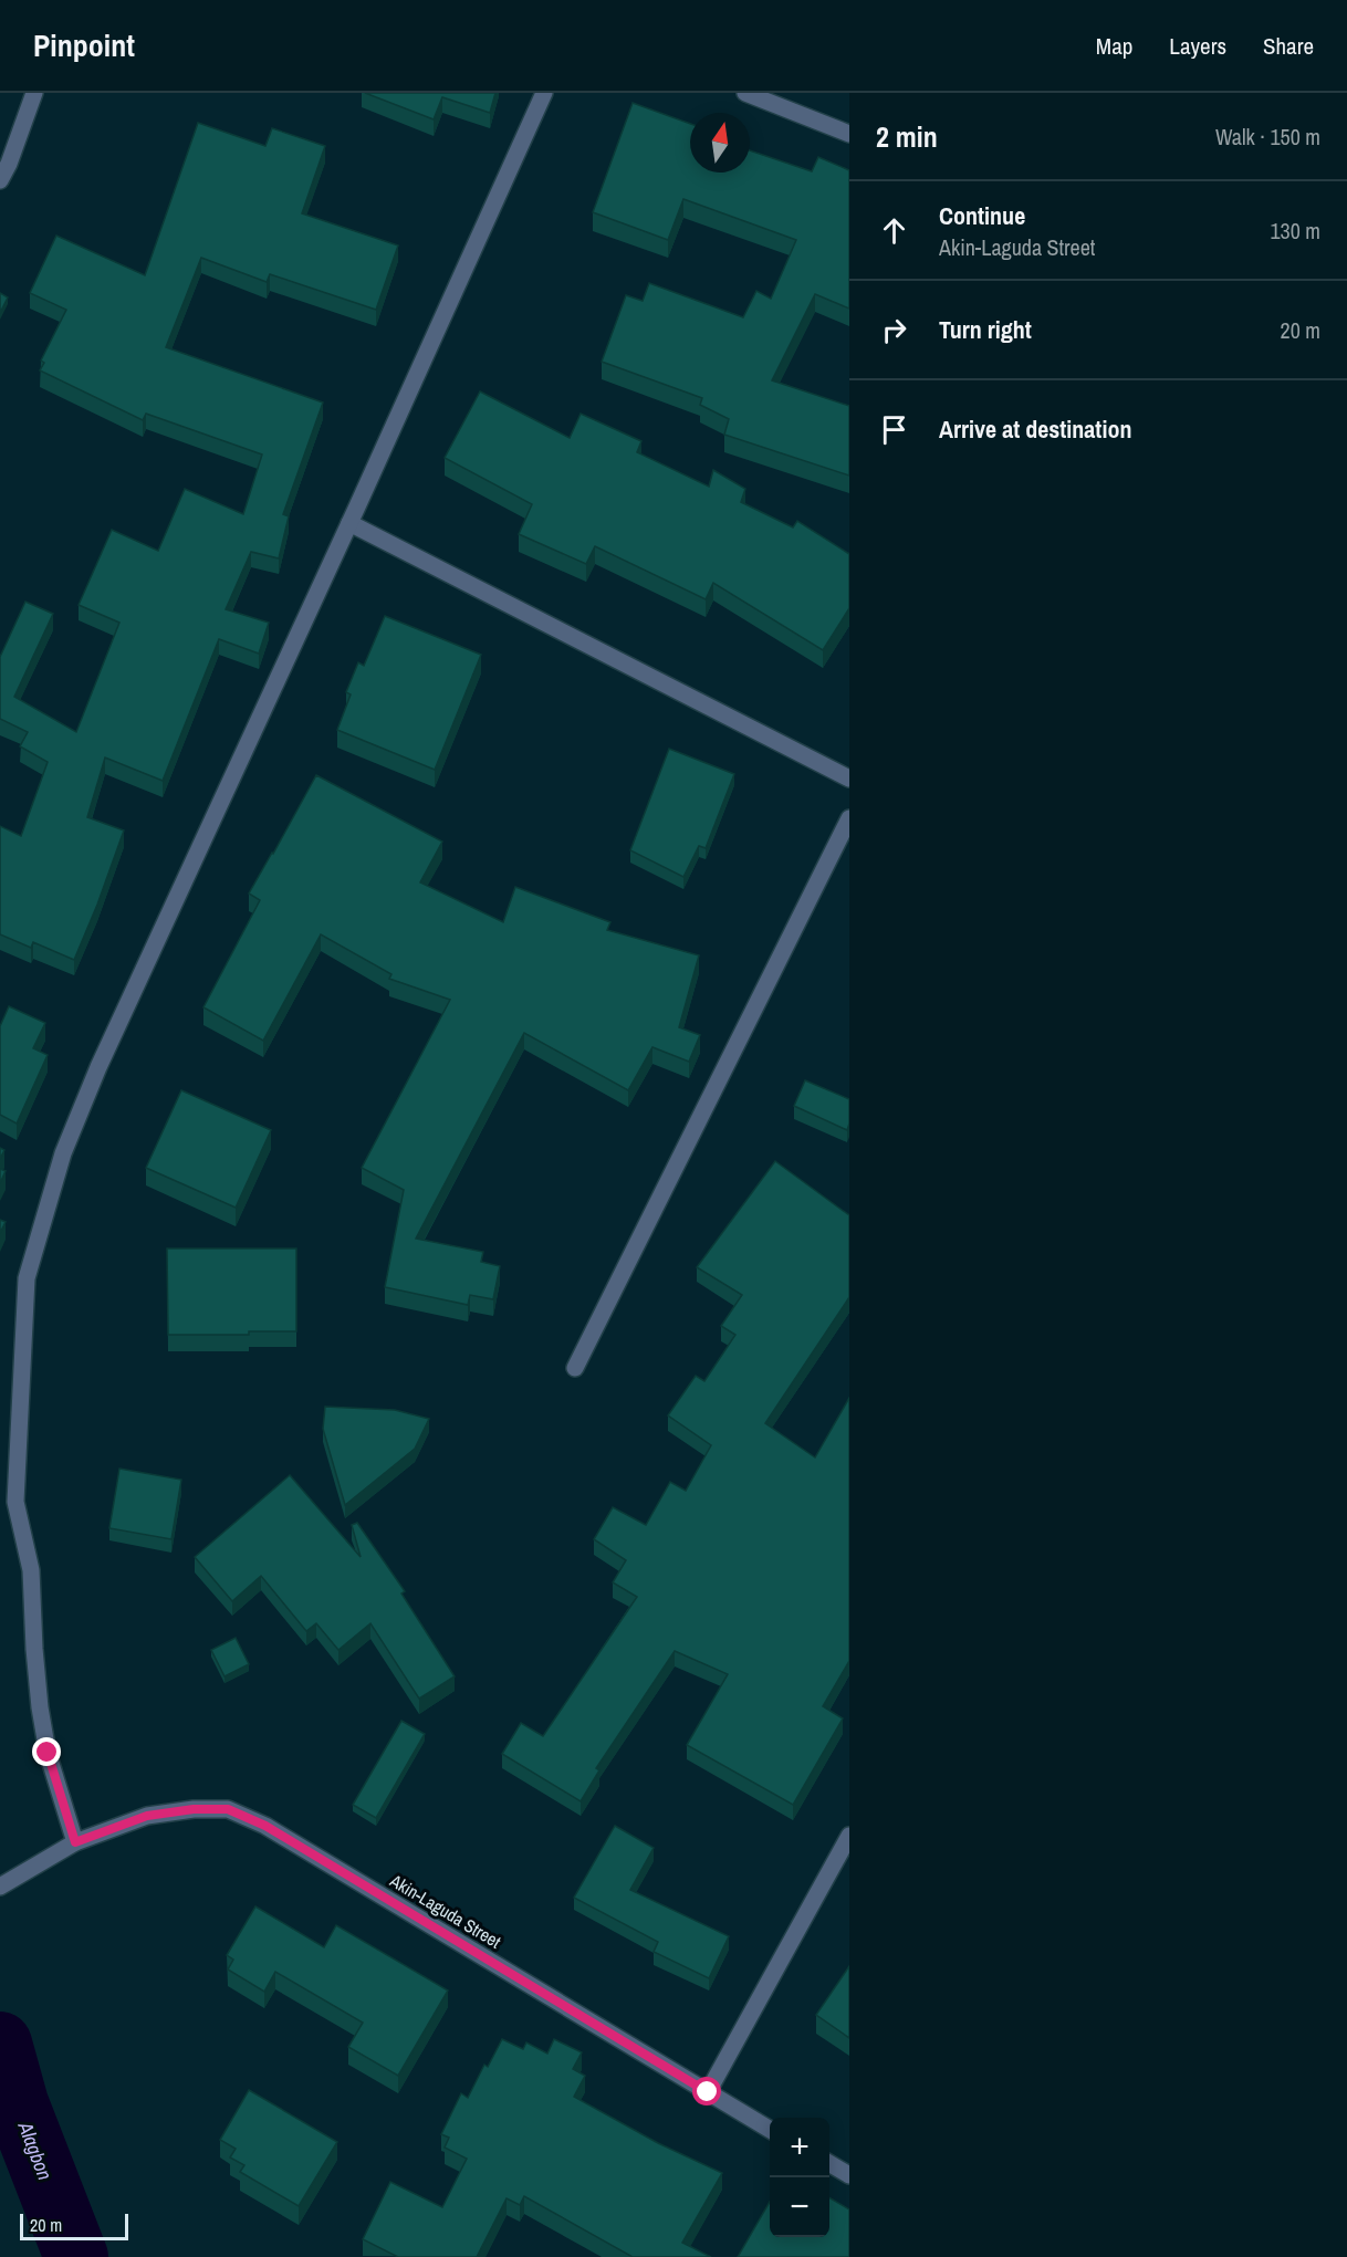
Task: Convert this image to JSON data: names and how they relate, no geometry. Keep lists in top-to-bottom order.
{
  "streets": {
    "street": ["Akin-Laguda Street"]
  },
  "water": ["Alagbon"],
  "scale_bar": "20 m",
  "north": "top",
  "page": {
    "header": "Pinpoint",
    "nav": ["Map", "Layers", "Share"],
    "heading": ["2 min", "Walk · 150 m"],
    "list": [
      ["Continue", "Akin-Laguda Street", "130 m"],
      ["Turn right", "20 m"],
      "Arrive at destination"
    ],
    "map_buttons": ["+", "−"],
    "scale": "20 m"
  }
}
